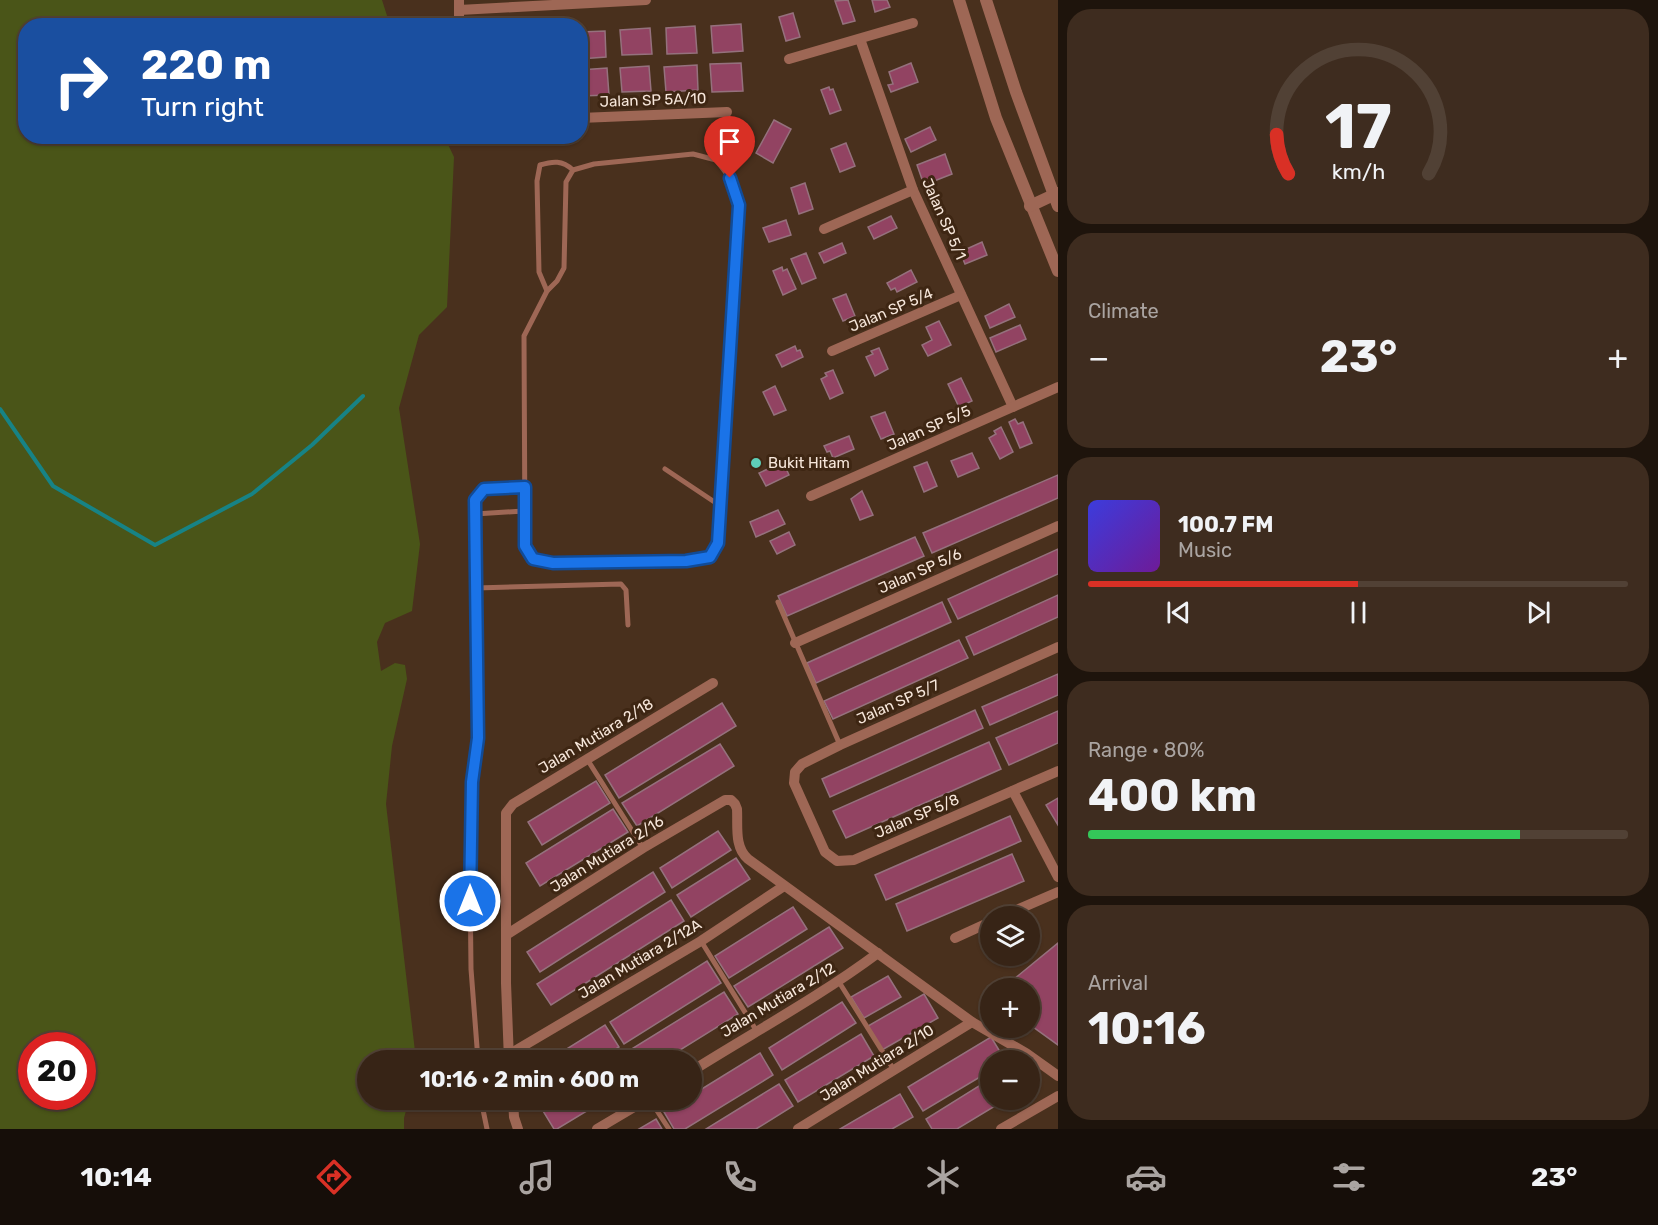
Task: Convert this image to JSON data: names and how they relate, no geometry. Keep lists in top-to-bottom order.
{
  "streets": {
    "street": [
      "Jalan SP 5A/10",
      "Jalan SP 5/1",
      "Jalan SP 5/4",
      "Jalan SP 5/5",
      "Jalan SP 5/6",
      "Jalan SP 5/7",
      "Jalan Mutiara 2/18",
      "Jalan SP 5/8",
      "Jalan Mutiara 2/16",
      "Jalan Mutiara 2/12A",
      "Jalan Mutiara 2/12",
      "Jalan Mutiara 2/10"
    ]
  },
  "crossings": [
    ["Jalan SP 5/1", "Jalan SP 5/4"],
    ["Jalan SP 5/1", "Jalan SP 5/5"],
    ["Jalan SP 5/7", "Jalan SP 5/8"],
    ["Jalan Mutiara 2/18", "Jalan Mutiara 2/16"],
    ["Jalan Mutiara 2/16", "Jalan Mutiara 2/12A"]
  ],
  "places": ["Bukit Hitam"],
  "page": {
    "turn": ["220 m", "Turn right"],
    "tile": [
      "Climate",
      ["Range · 80%", "400 km"],
      ["Arrival", "10:16"]
    ],
    "heat": ["−", "23°", "+"],
    "song": ["100.7 FM", "Music"],
    "map_buttons": ["+", "−"],
    "limit": "20",
    "trip": "10:16 · 2 min · 600 m",
    "tabs": ["10:14", "23°"],
    "gauge": ["17", "km/h"]
  }
}
